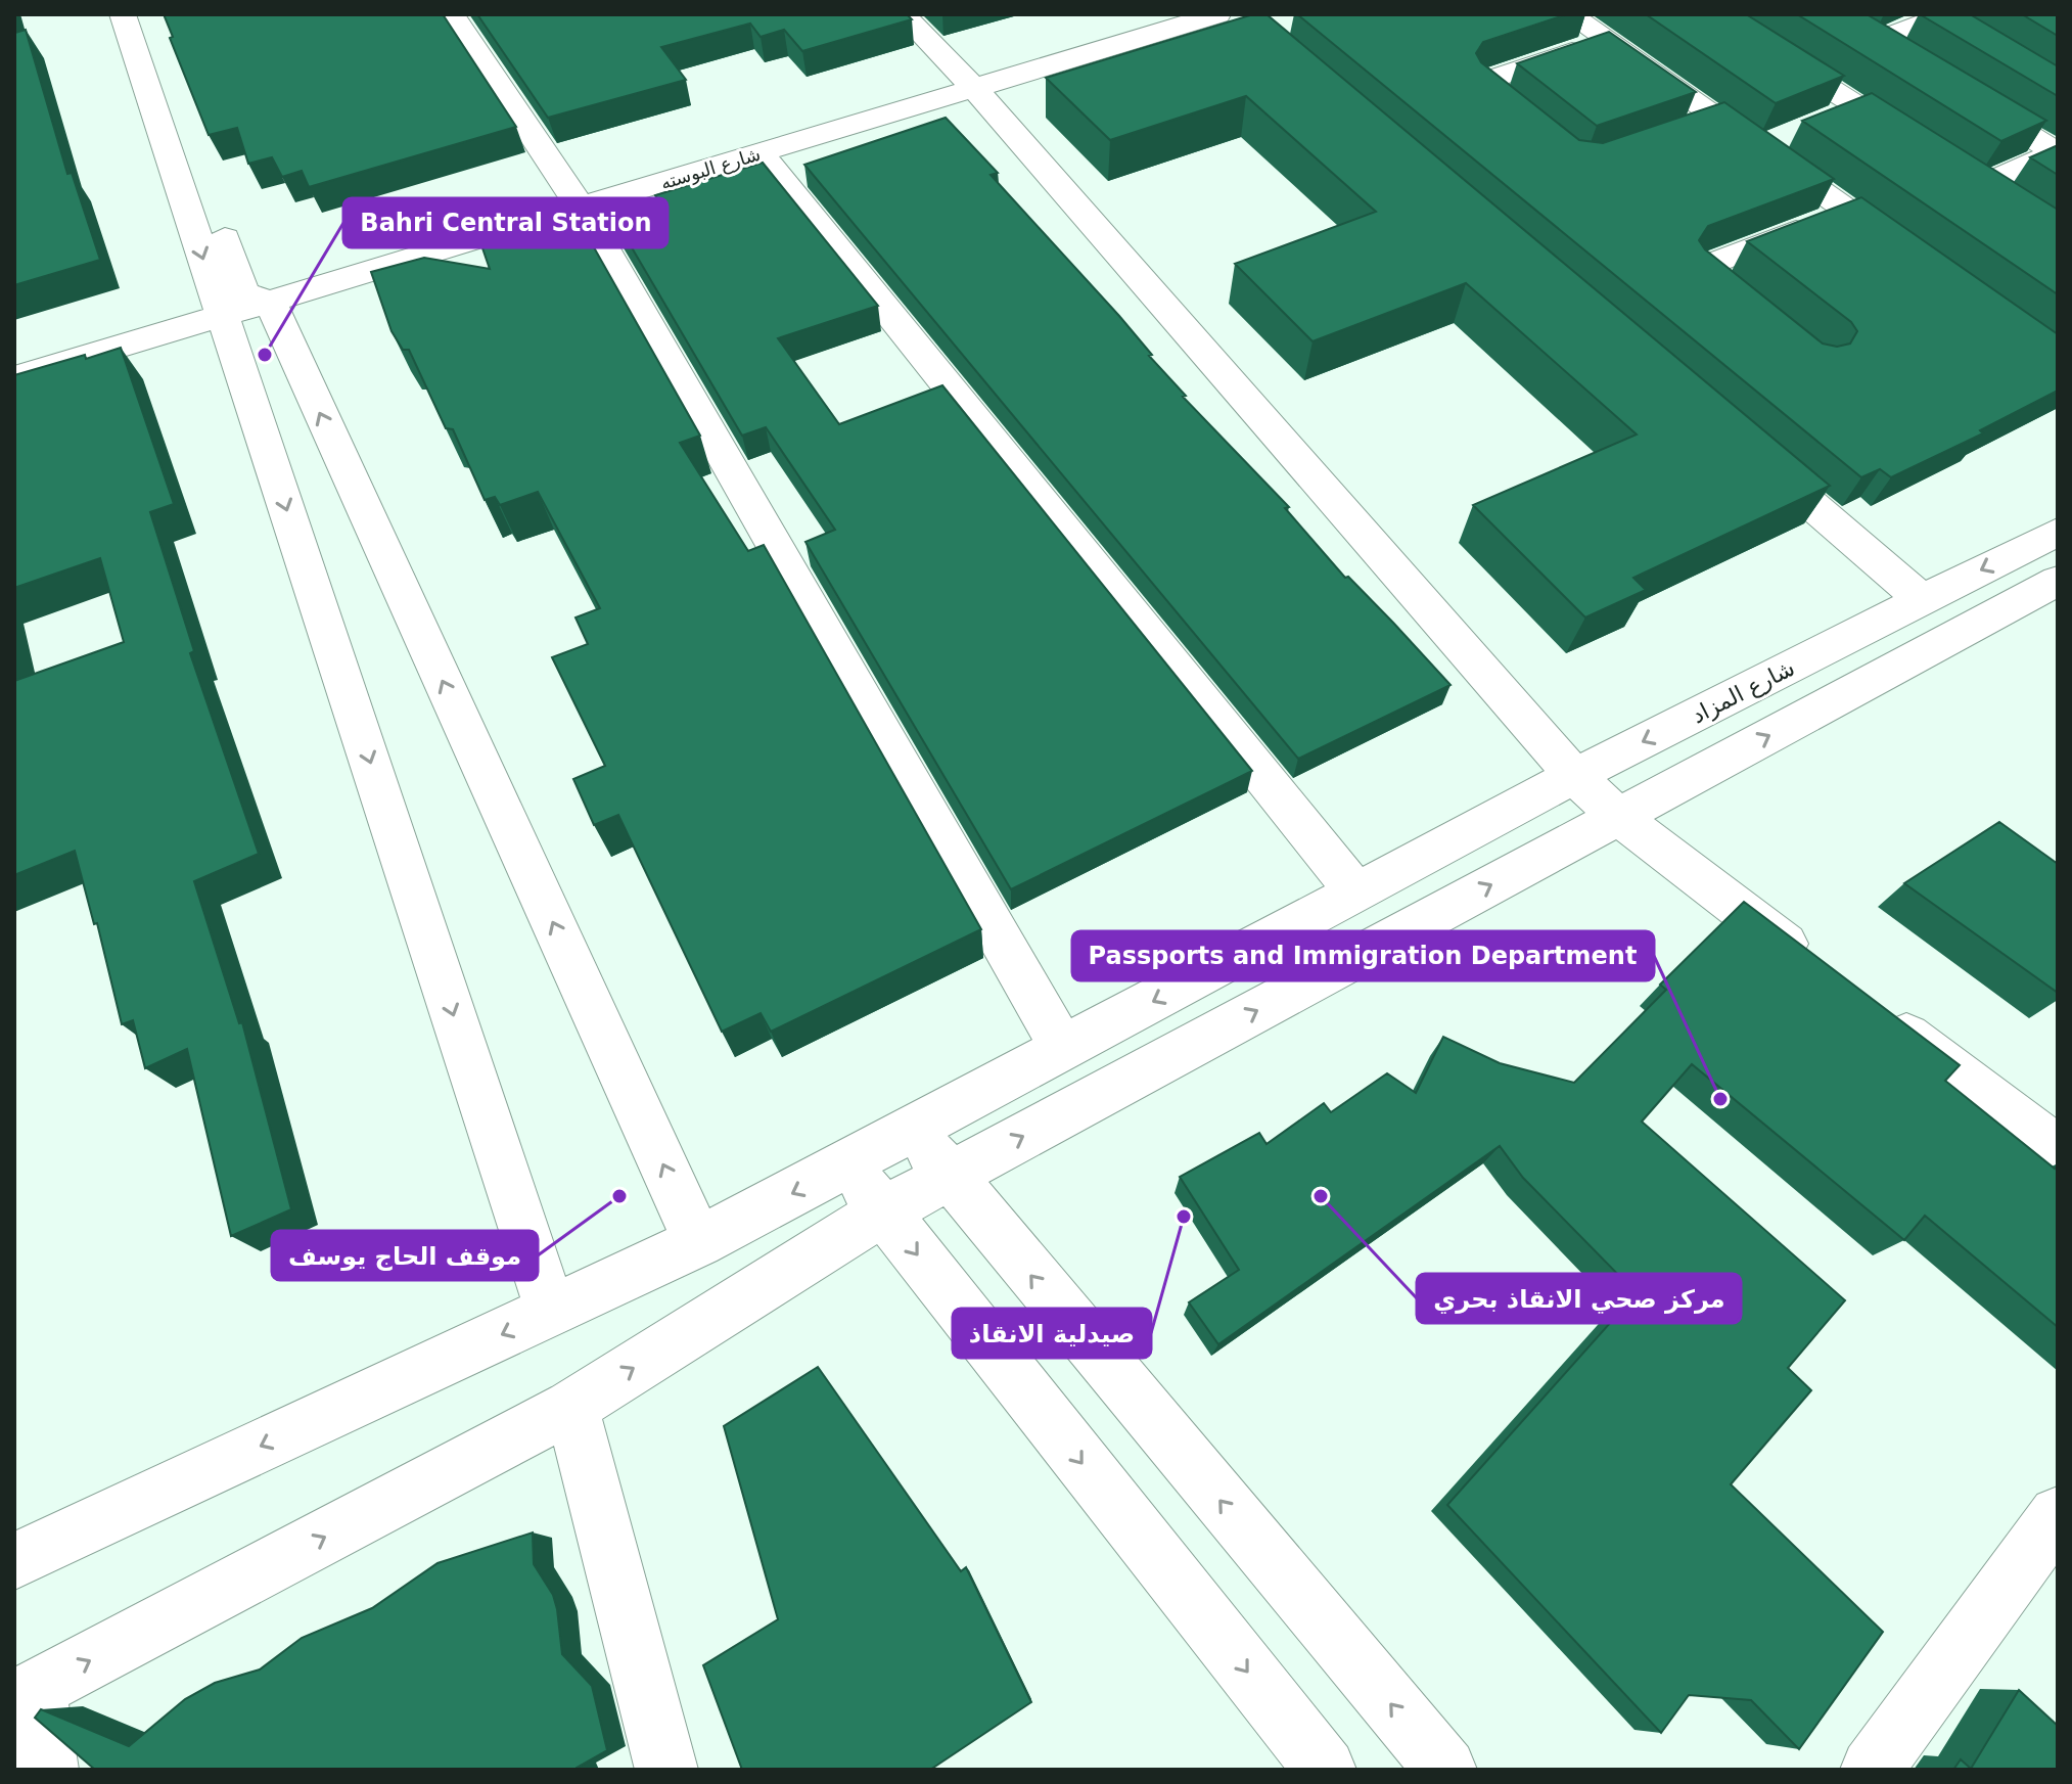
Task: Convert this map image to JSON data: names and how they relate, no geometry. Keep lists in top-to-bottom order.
{
  "streets": {
    "street": ["شارع البوسته", "شارع المزاد"]
  },
  "places": [
    "Bahri Central Station",
    "Passports and Immigration Department",
    "موقف الحاج يوسف",
    "مركز صحي الانقاذ بحري",
    "صيدلية الانقاذ"
  ]
}
